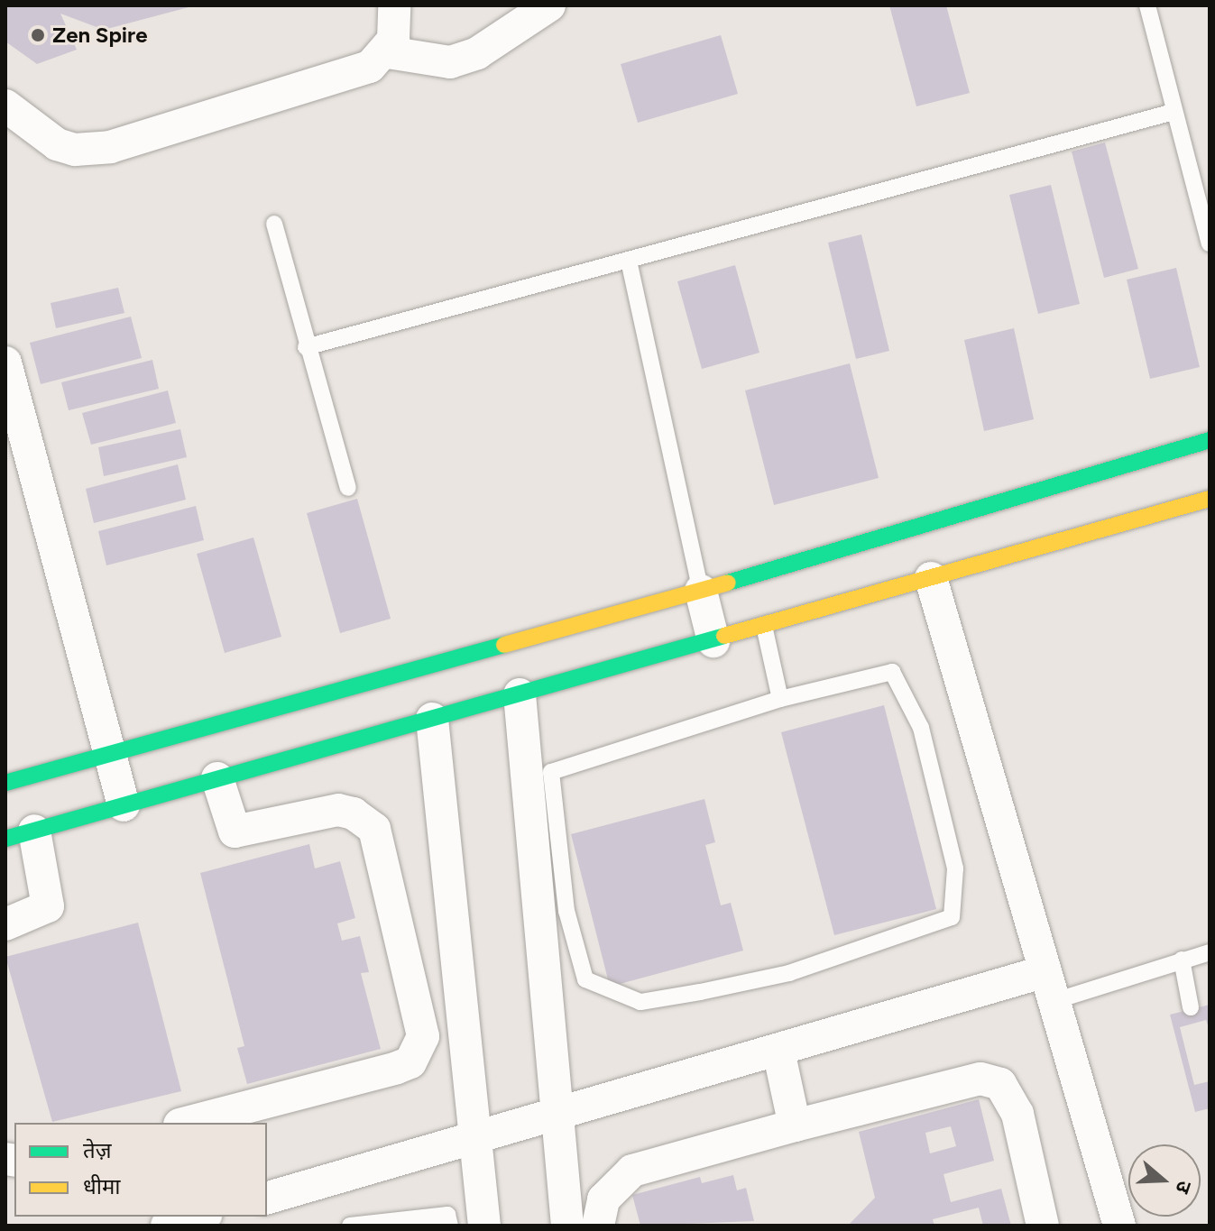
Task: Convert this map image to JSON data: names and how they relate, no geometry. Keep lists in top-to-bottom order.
{
  "places": ["Zen Spire"],
  "legend": ["तेज़", "धीमा"],
  "north": "right"
}
